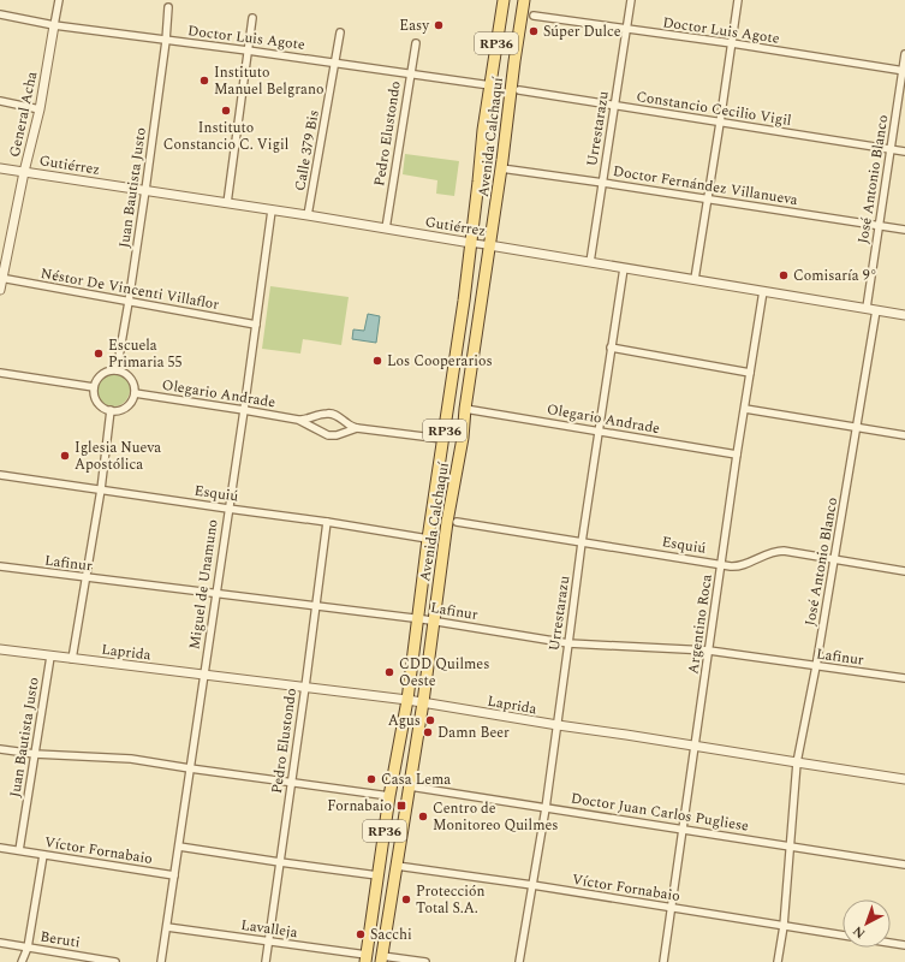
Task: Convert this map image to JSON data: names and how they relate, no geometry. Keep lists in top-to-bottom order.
{
  "streets": {
    "main road": ["RP36", "Avenida Calchaquí"],
    "street": [
      "Doctor Luis Agote",
      "Constancio Cecilio Vigil",
      "General Acha",
      "Urrestarazu",
      "Pedro Elustondo",
      "Calle 379 Bis",
      "Gutiérrez",
      "José Antonio Blanco",
      "Doctor Fernández Villanueva",
      "Juan Bautista Justo",
      "Néstor De Vincenti Villaflor",
      "Olegario Andrade",
      "Esquiú",
      "Lafinur",
      "Miguel de Unamuno",
      "Argentino Roca",
      "Laprida",
      "Doctor Juan Carlos Pugliese",
      "Víctor Fornabaio",
      "Lavalleja",
      "Beruti"
    ]
  },
  "crossings": [
    ["Doctor Luis Agote", "General Acha"],
    ["Doctor Luis Agote", "Urrestarazu"],
    ["Doctor Luis Agote", "Pedro Elustondo"],
    ["Doctor Luis Agote", "Avenida Calchaquí"],
    ["Doctor Luis Agote", "Calle 379 Bis"],
    ["Doctor Luis Agote", "José Antonio Blanco"],
    ["Doctor Luis Agote", "Juan Bautista Justo"],
    ["Constancio Cecilio Vigil", "Urrestarazu"],
    ["Constancio Cecilio Vigil", "José Antonio Blanco"],
    ["General Acha", "Gutiérrez"],
    ["General Acha", "Néstor De Vincenti Villaflor"],
    ["Urrestarazu", "Gutiérrez"],
    ["Urrestarazu", "Doctor Fernández Villanueva"],
    ["Urrestarazu", "Olegario Andrade"],
    ["Urrestarazu", "Esquiú"],
    ["Urrestarazu", "Lafinur"],
    ["Urrestarazu", "Laprida"],
    ["Urrestarazu", "Doctor Juan Carlos Pugliese"],
    ["Urrestarazu", "Víctor Fornabaio"],
    ["Pedro Elustondo", "Gutiérrez"],
    ["Pedro Elustondo", "Esquiú"],
    ["Pedro Elustondo", "Lafinur"],
    ["Pedro Elustondo", "Laprida"],
    ["Pedro Elustondo", "Lavalleja"],
    ["Avenida Calchaquí", "Gutiérrez"],
    ["Avenida Calchaquí", "Doctor Fernández Villanueva"],
    ["Avenida Calchaquí", "Olegario Andrade"],
    ["Avenida Calchaquí", "Esquiú"],
    ["Avenida Calchaquí", "Lafinur"],
    ["Avenida Calchaquí", "Laprida"],
    ["Avenida Calchaquí", "Doctor Juan Carlos Pugliese"],
    ["Avenida Calchaquí", "Víctor Fornabaio"],
    ["Avenida Calchaquí", "Lavalleja"],
    ["Calle 379 Bis", "Gutiérrez"],
    ["Gutiérrez", "José Antonio Blanco"],
    ["Gutiérrez", "Juan Bautista Justo"],
    ["Gutiérrez", "Miguel de Unamuno"],
    ["Gutiérrez", "Argentino Roca"],
    ["José Antonio Blanco", "Doctor Fernández Villanueva"],
    ["José Antonio Blanco", "Esquiú"],
    ["José Antonio Blanco", "Lafinur"],
    ["José Antonio Blanco", "Laprida"],
    ["José Antonio Blanco", "Doctor Juan Carlos Pugliese"],
    ["José Antonio Blanco", "Víctor Fornabaio"],
    ["Juan Bautista Justo", "Néstor De Vincenti Villaflor"],
    ["Juan Bautista Justo", "Olegario Andrade"],
    ["Juan Bautista Justo", "Laprida"],
    ["Juan Bautista Justo", "Víctor Fornabaio"],
    ["Néstor De Vincenti Villaflor", "Miguel de Unamuno"],
    ["Olegario Andrade", "Miguel de Unamuno"],
    ["Olegario Andrade", "Argentino Roca"],
    ["Esquiú", "Miguel de Unamuno"],
    ["Esquiú", "Argentino Roca"],
    ["Lafinur", "Miguel de Unamuno"],
    ["Lafinur", "Argentino Roca"],
    ["Miguel de Unamuno", "Laprida"],
    ["Miguel de Unamuno", "Víctor Fornabaio"],
    ["Miguel de Unamuno", "Lavalleja"],
    ["Argentino Roca", "Laprida"],
    ["Argentino Roca", "Doctor Juan Carlos Pugliese"],
    ["Argentino Roca", "Víctor Fornabaio"]
  ],
  "places": {
    "other": [
      "Easy",
      "Súper Dulce",
      "Instituto Manuel Belgrano",
      "Instituto Constancio C. Vigil",
      "Comisaría 9°",
      "Escuela Primaria 55",
      "Los Cooperarios",
      "Iglesia Nueva Apostólica",
      "CDD Quilmes Oeste",
      "Agus",
      "Damn Beer",
      "Casa Lema",
      "Centro de Monitoreo Quilmes",
      "Protección Total S.A.",
      "Sacchi"
    ],
    "transit": ["Fornabaio"]
  },
  "north": "bottom left"
}
